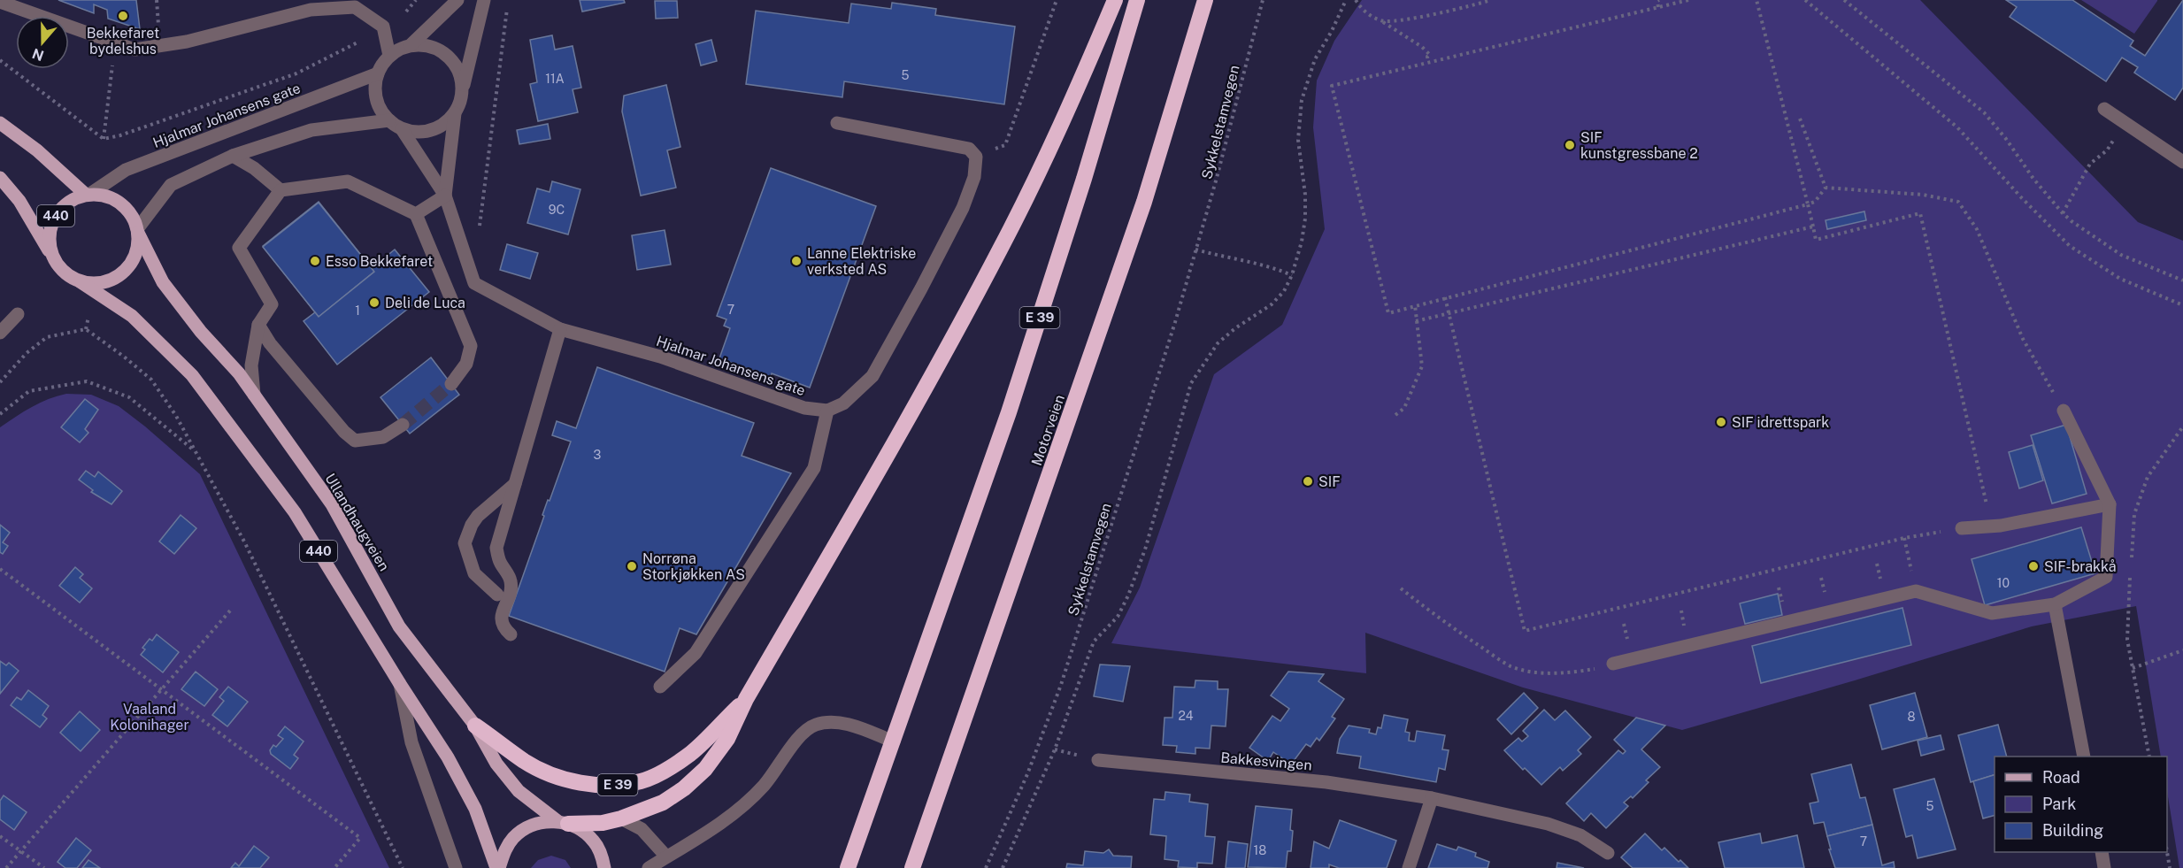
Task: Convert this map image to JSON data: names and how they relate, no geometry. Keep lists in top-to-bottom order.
{
  "streets": {
    "highway": ["E 39", "Motorveien"],
    "main road": ["440", "Ullandhaugveien"],
    "street": ["Hjalmar Johansens gate", "Bakkesvingen"],
    "path": ["Sykkelstamvegen"]
  },
  "crossings": [
    ["Hjalmar Johansens gate", "440"],
    ["Hjalmar Johansens gate", "Ullandhaugveien"],
    ["440", "E 39"],
    ["440", "Ullandhaugveien"],
    ["E 39", "Ullandhaugveien"]
  ],
  "parks": ["Vaaland Kolonihager"],
  "places": [
    "Bekkefaret bydelshus",
    "SIF kunstgressbane 2",
    "Esso Bekkefaret",
    "Lanne Elektriske verksted AS",
    "Deli de Luca",
    "SIF idrettspark",
    "SIF",
    "Norrøna Storkjøkken AS",
    "SIF-brakkå"
  ],
  "house_numbers": [
    "5",
    "11A",
    "9C",
    "7",
    "1",
    "3",
    "10",
    "24",
    "8",
    "5",
    "7",
    "18"
  ],
  "legend": ["Road", "Park", "Building"],
  "north": "bottom"
}
